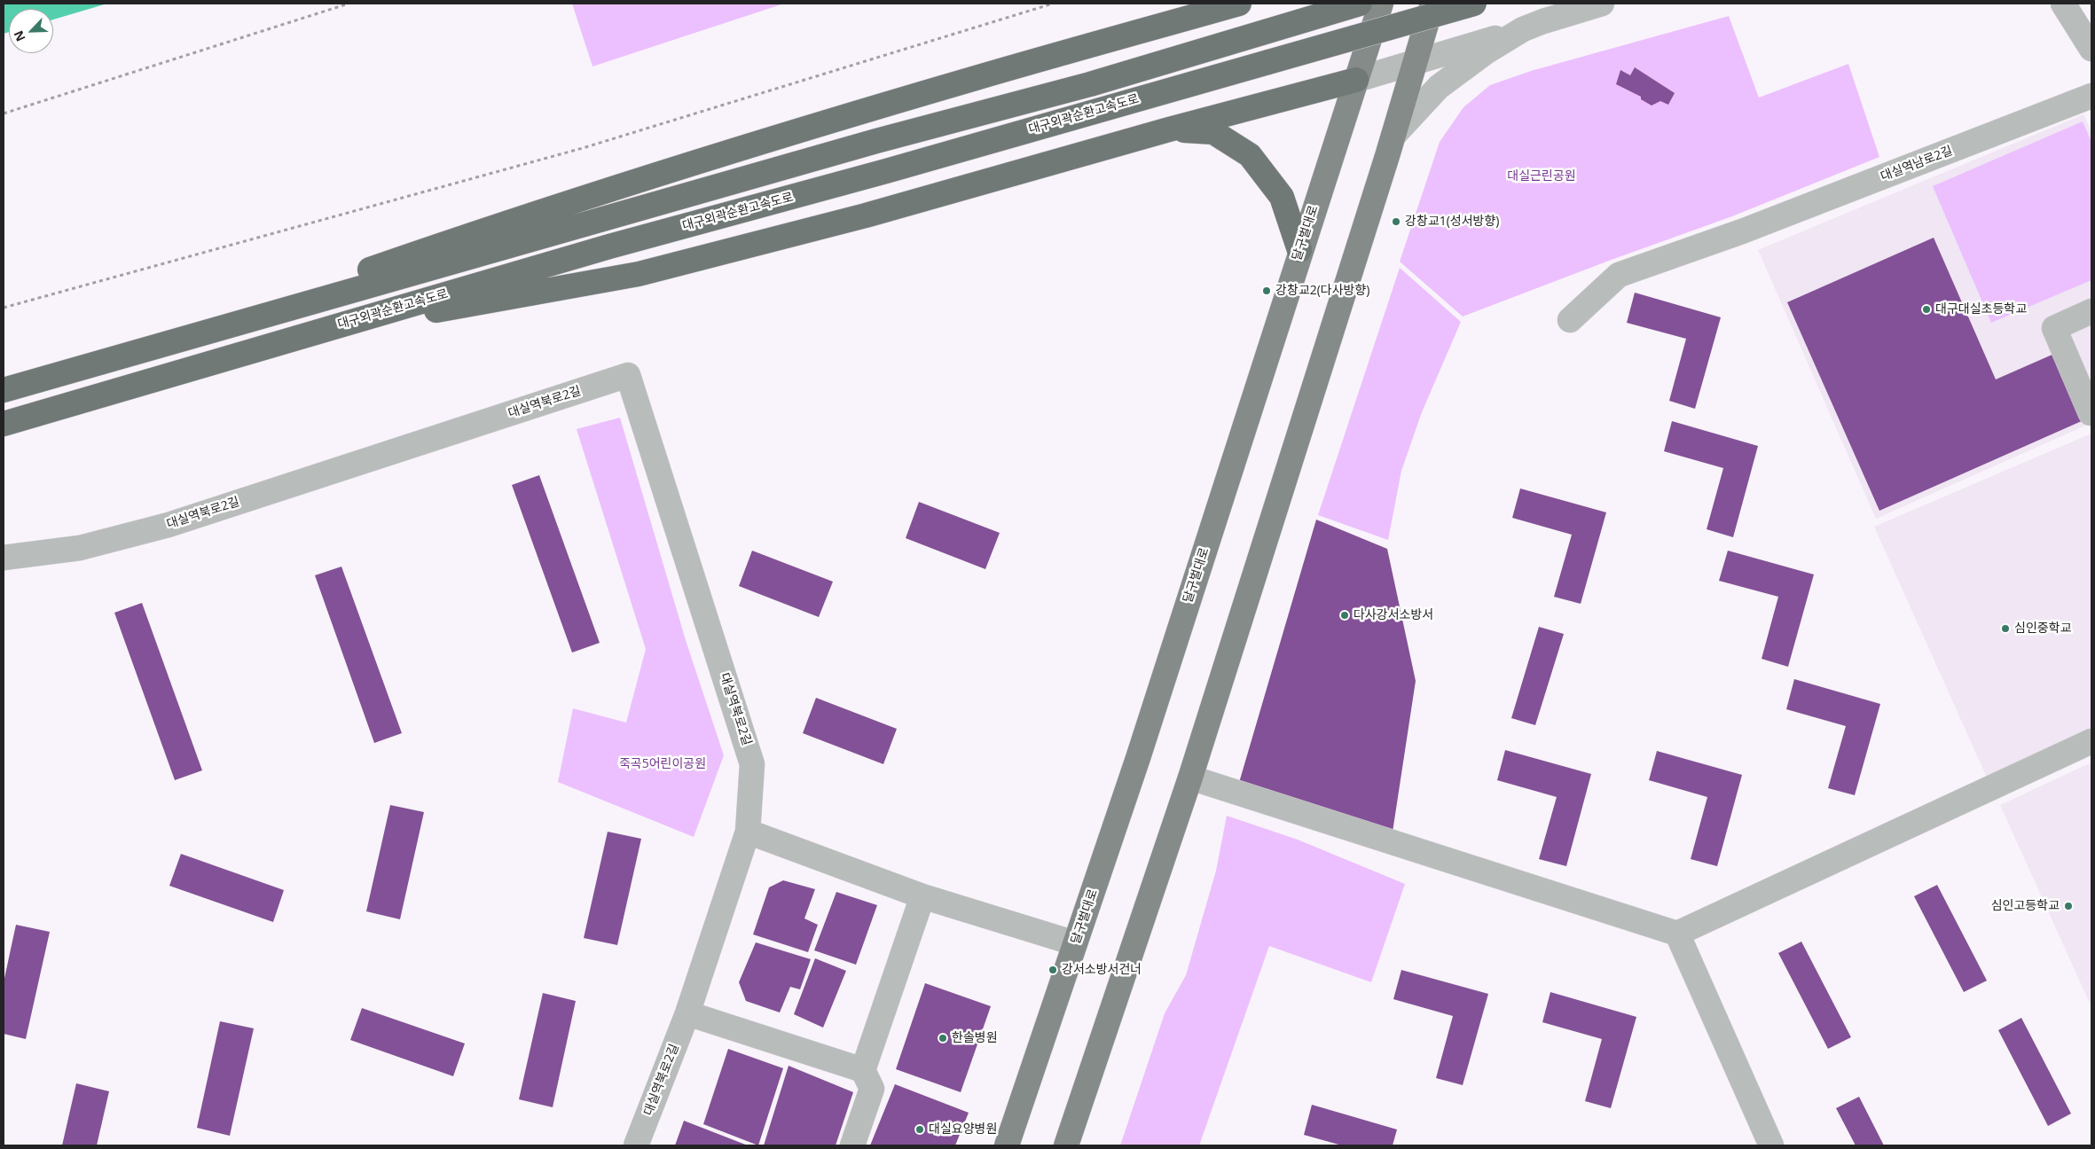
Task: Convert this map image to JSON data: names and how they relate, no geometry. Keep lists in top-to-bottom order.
{
  "streets": {
    "highway": ["대구외곽순환고속도로"],
    "main road": ["달구벌대로"],
    "street": ["대실역남로2길", "대실역북로2길"]
  },
  "parks": ["대실근린공원", "죽곡5어린이공원"],
  "places": [
    "강창교1(성서방향)",
    "강창교2(다사방향)",
    "대구대실초등학교",
    "다사강서소방서",
    "심인중학교",
    "심인고등학교",
    "강서소방서건너",
    "한솔병원",
    "대실요양병원"
  ],
  "north": "bottom left"
}
